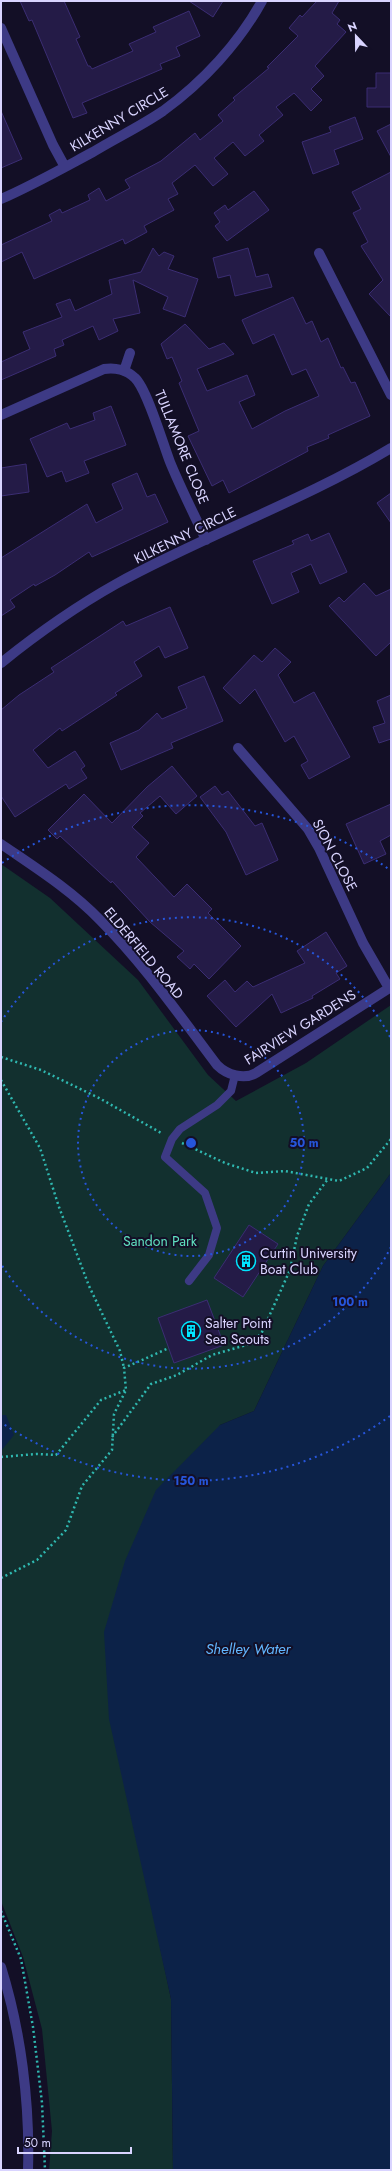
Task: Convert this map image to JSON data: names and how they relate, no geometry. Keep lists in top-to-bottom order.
{
  "streets": {
    "street": [
      "KILKENNY CIRCLE",
      "TULLAMORE CLOSE",
      "SION CLOSE",
      "ELDERFIELD ROAD",
      "FAIRVIEW GARDENS"
    ]
  },
  "crossings": [
    ["KILKENNY CIRCLE", "TULLAMORE CLOSE"],
    ["SION CLOSE", "FAIRVIEW GARDENS"],
    ["ELDERFIELD ROAD", "FAIRVIEW GARDENS"]
  ],
  "water": ["Shelley Water"],
  "parks": ["Sandon Park"],
  "places": {
    "building": ["Curtin University Boat Club", "Salter Point Sea Scouts"]
  },
  "scale_bar": "50 m",
  "north": "top",
  "rings": ["50 m", "100 m", "150 m"]
}
